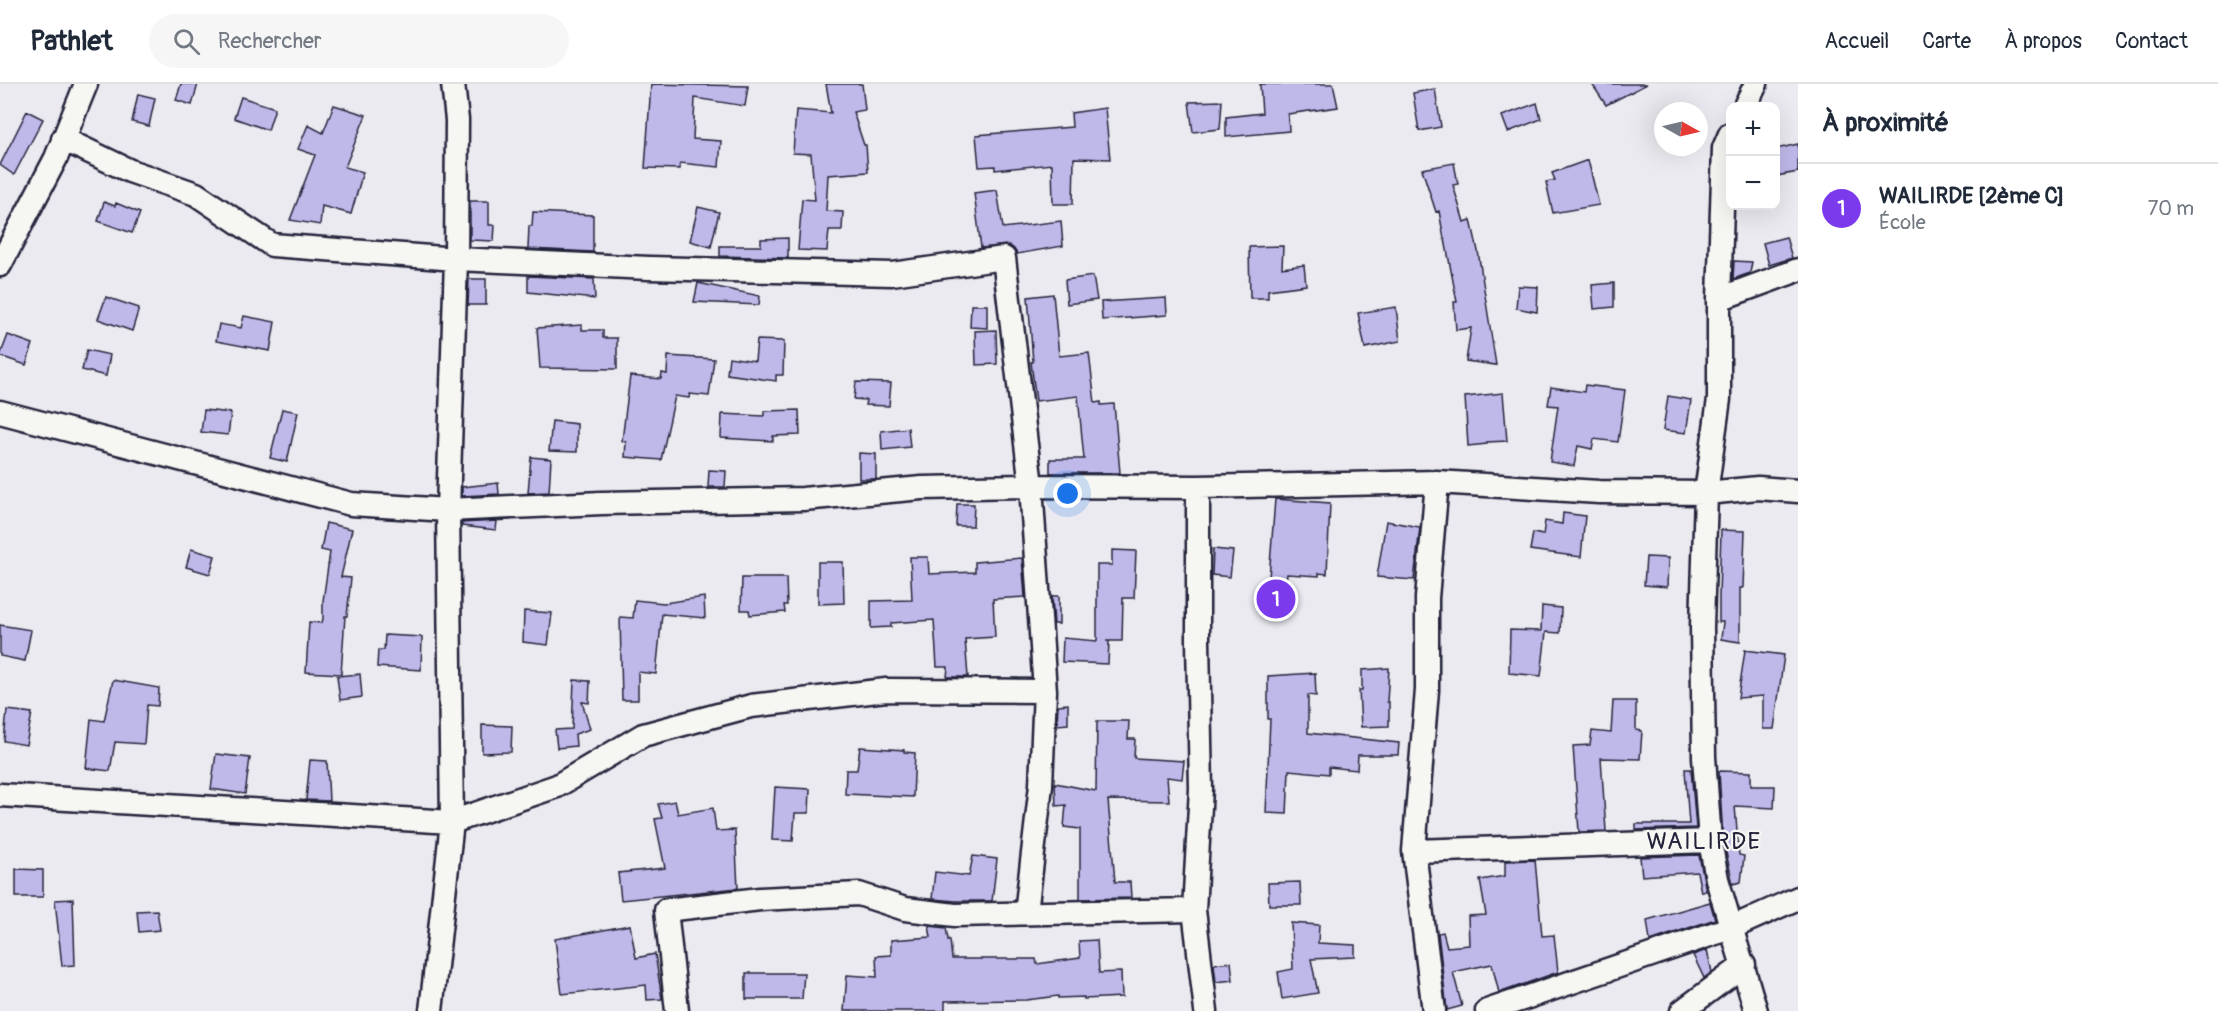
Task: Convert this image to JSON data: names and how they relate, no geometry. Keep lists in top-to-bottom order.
{
  "districts": ["WAILIRDE"],
  "north": "right",
  "page": {
    "header": "Pathlet",
    "search": "Rechercher",
    "nav": [
      "Accueil",
      "Carte",
      "À propos",
      "Contact"
    ],
    "heading": "À proximité",
    "map_buttons": ["+", "−"],
    "list": [
      {
        "mark": "1",
        "name": "WAILIRDE [2ème C]",
        "note": "École",
        "value": "70 m"
      }
    ],
    "pins": "1"
  }
}
